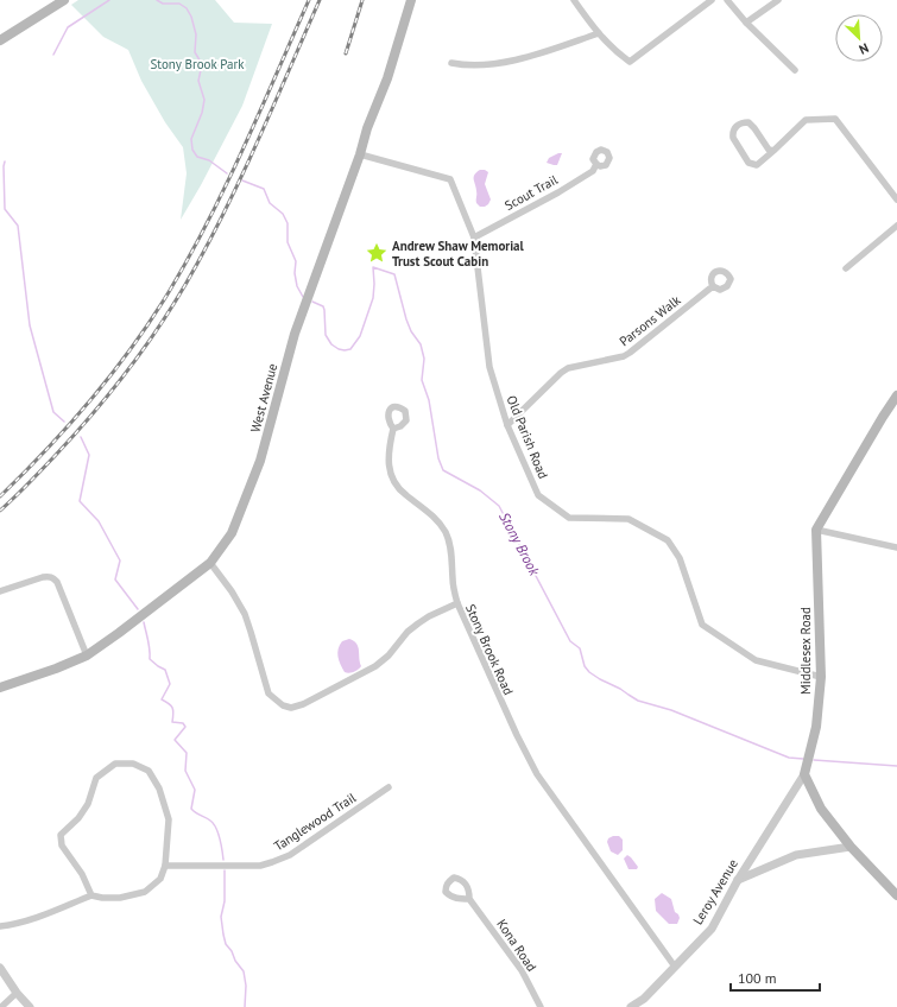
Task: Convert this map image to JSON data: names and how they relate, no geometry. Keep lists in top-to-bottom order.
{
  "streets": {
    "main road": ["West Avenue", "Middlesex Road"],
    "street": [
      "Scout Trail",
      "Parsons Walk",
      "Old Parish Road",
      "Stony Brook Road",
      "Tanglewood Trail",
      "Leroy Avenue",
      "Kona Road"
    ]
  },
  "crossings": [
    ["Scout Trail", "Old Parish Road"],
    ["Parsons Walk", "Old Parish Road"],
    ["West Avenue", "Old Parish Road"],
    ["West Avenue", "Stony Brook Road"],
    ["Old Parish Road", "Middlesex Road"],
    ["Stony Brook Road", "Leroy Avenue"],
    ["Middlesex Road", "Leroy Avenue"]
  ],
  "water": ["Stony Brook"],
  "parks": ["Stony Brook Park"],
  "places": {
    "place": ["Andrew Shaw Memorial Trust Scout Cabin"]
  },
  "scale_bar": "100 m",
  "north": "bottom right"
}
